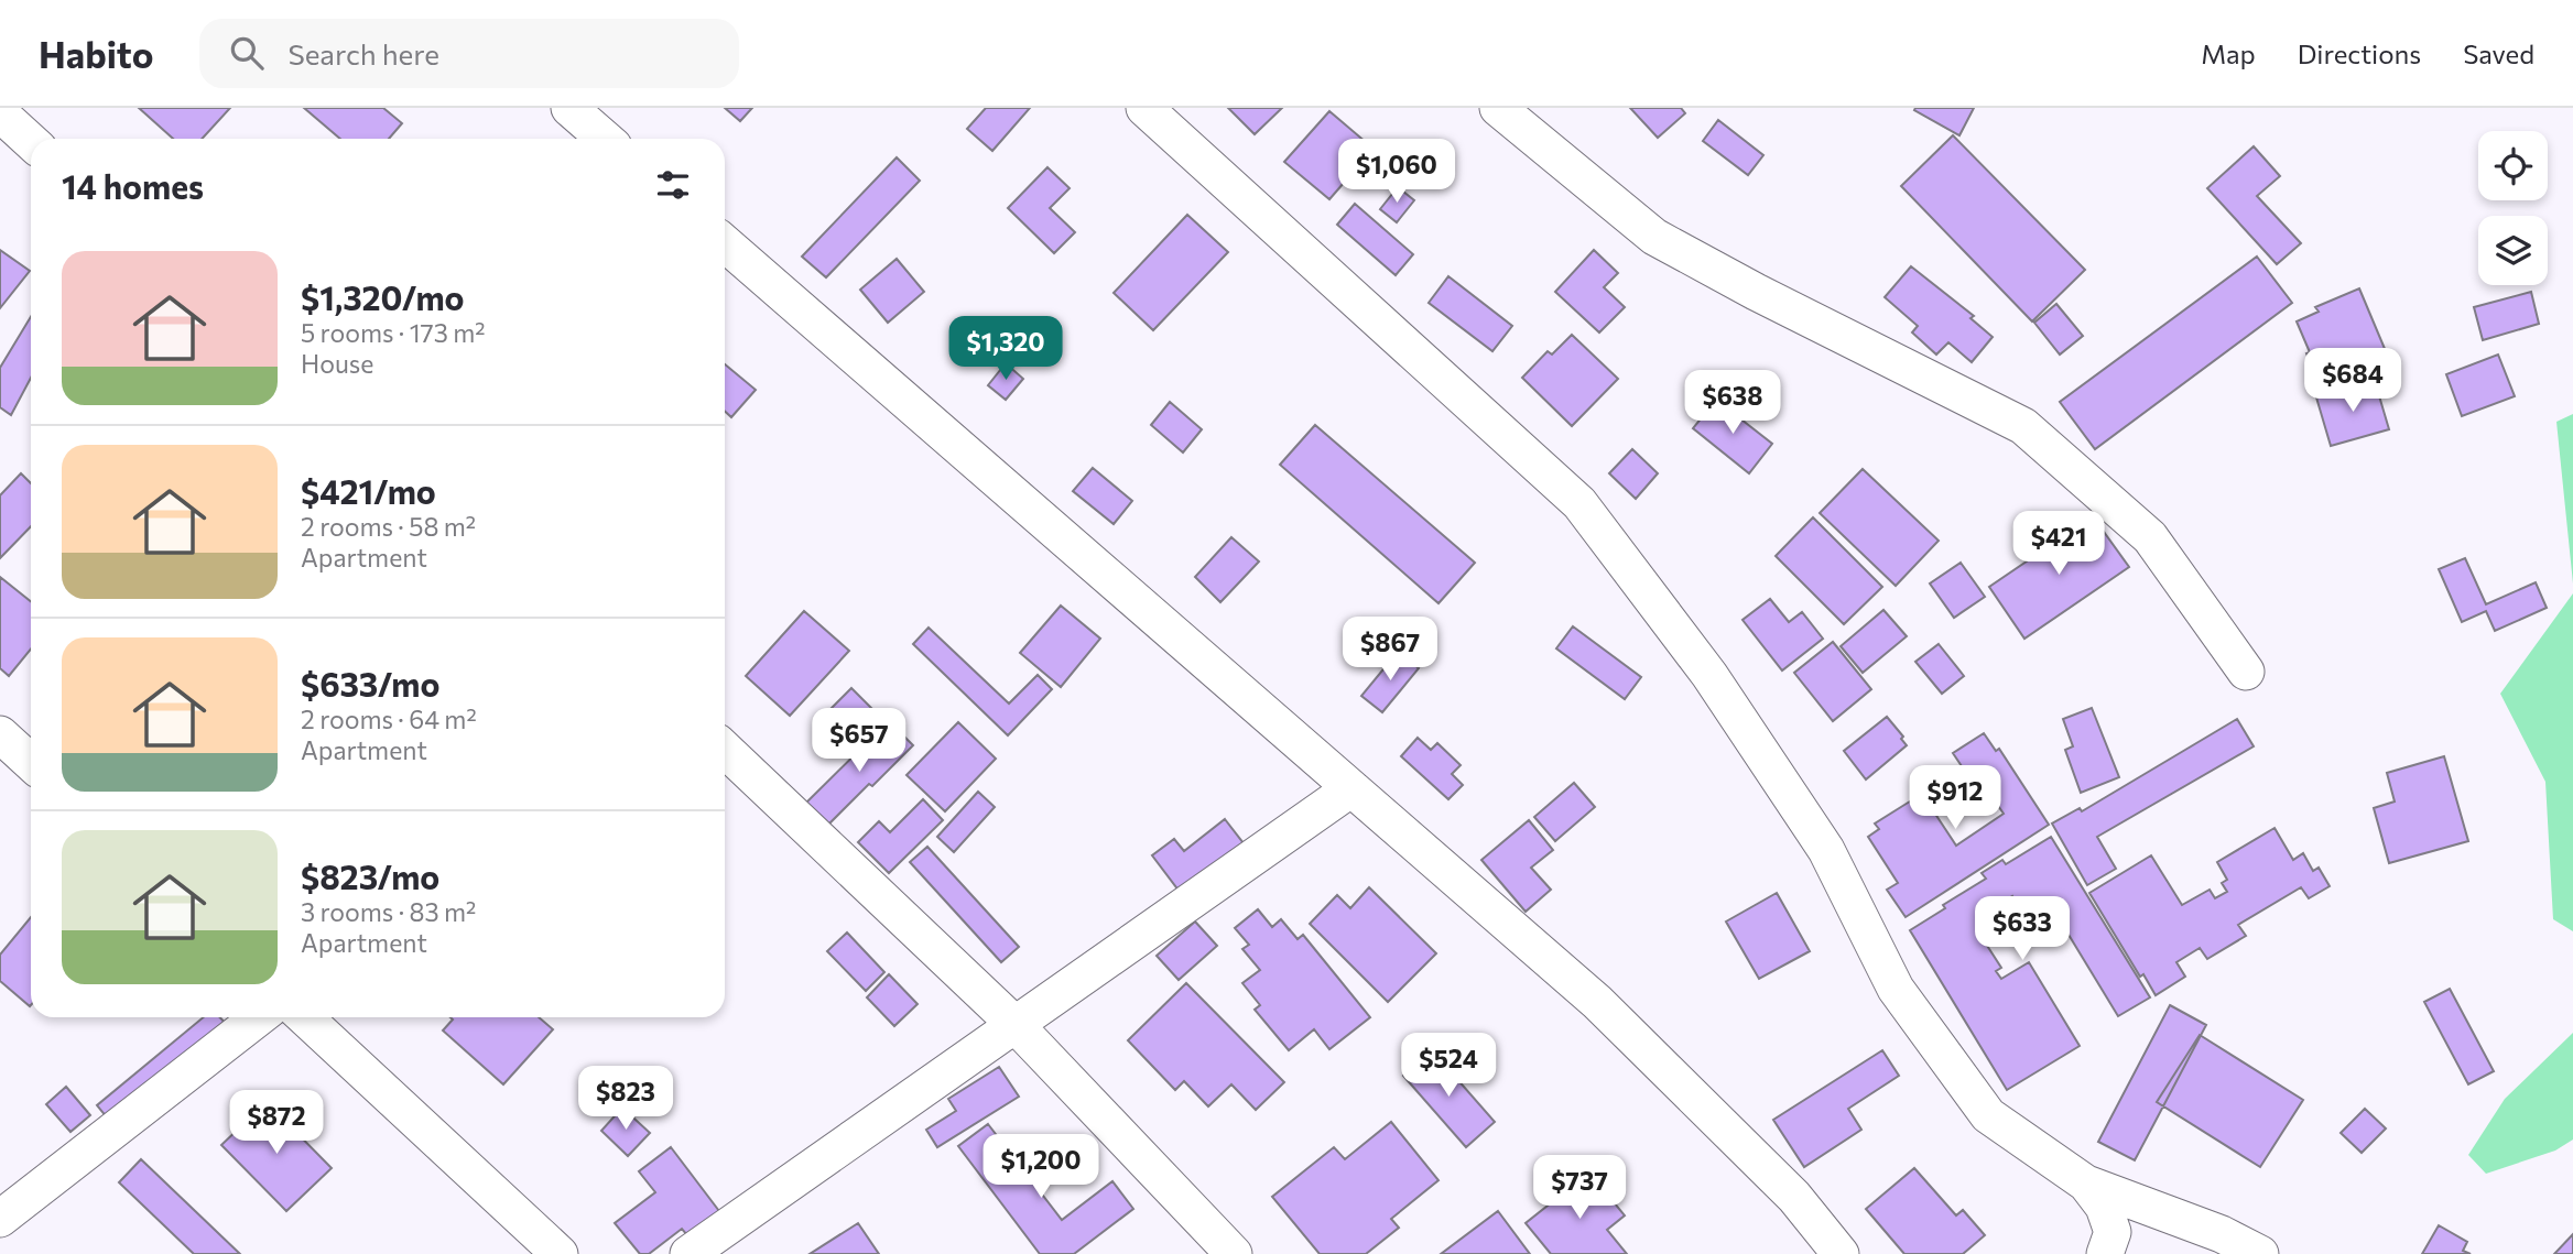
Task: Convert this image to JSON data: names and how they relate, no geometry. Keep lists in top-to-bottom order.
{
  "page": {
    "header": "Habito",
    "search": "Search here",
    "nav": ["Map", "Directions", "Saved"],
    "price": [
      "$1,060",
      "$1,320",
      "$684",
      "$638",
      "$421",
      "$867",
      "$657",
      "$912",
      "$633",
      "$524",
      "$823",
      "$872",
      "$1,200",
      "$737"
    ],
    "heading": "14 homes",
    "list": [
      {
        "name": "$1,320/mo",
        "note": "5 rooms · 173 m² · House"
      },
      {
        "name": "$421/mo",
        "note": "2 rooms · 58 m² · Apartment"
      },
      {
        "name": "$633/mo",
        "note": "2 rooms · 64 m² · Apartment"
      },
      {
        "name": "$823/mo",
        "note": "3 rooms · 83 m² · Apartment"
      }
    ]
  }
}
